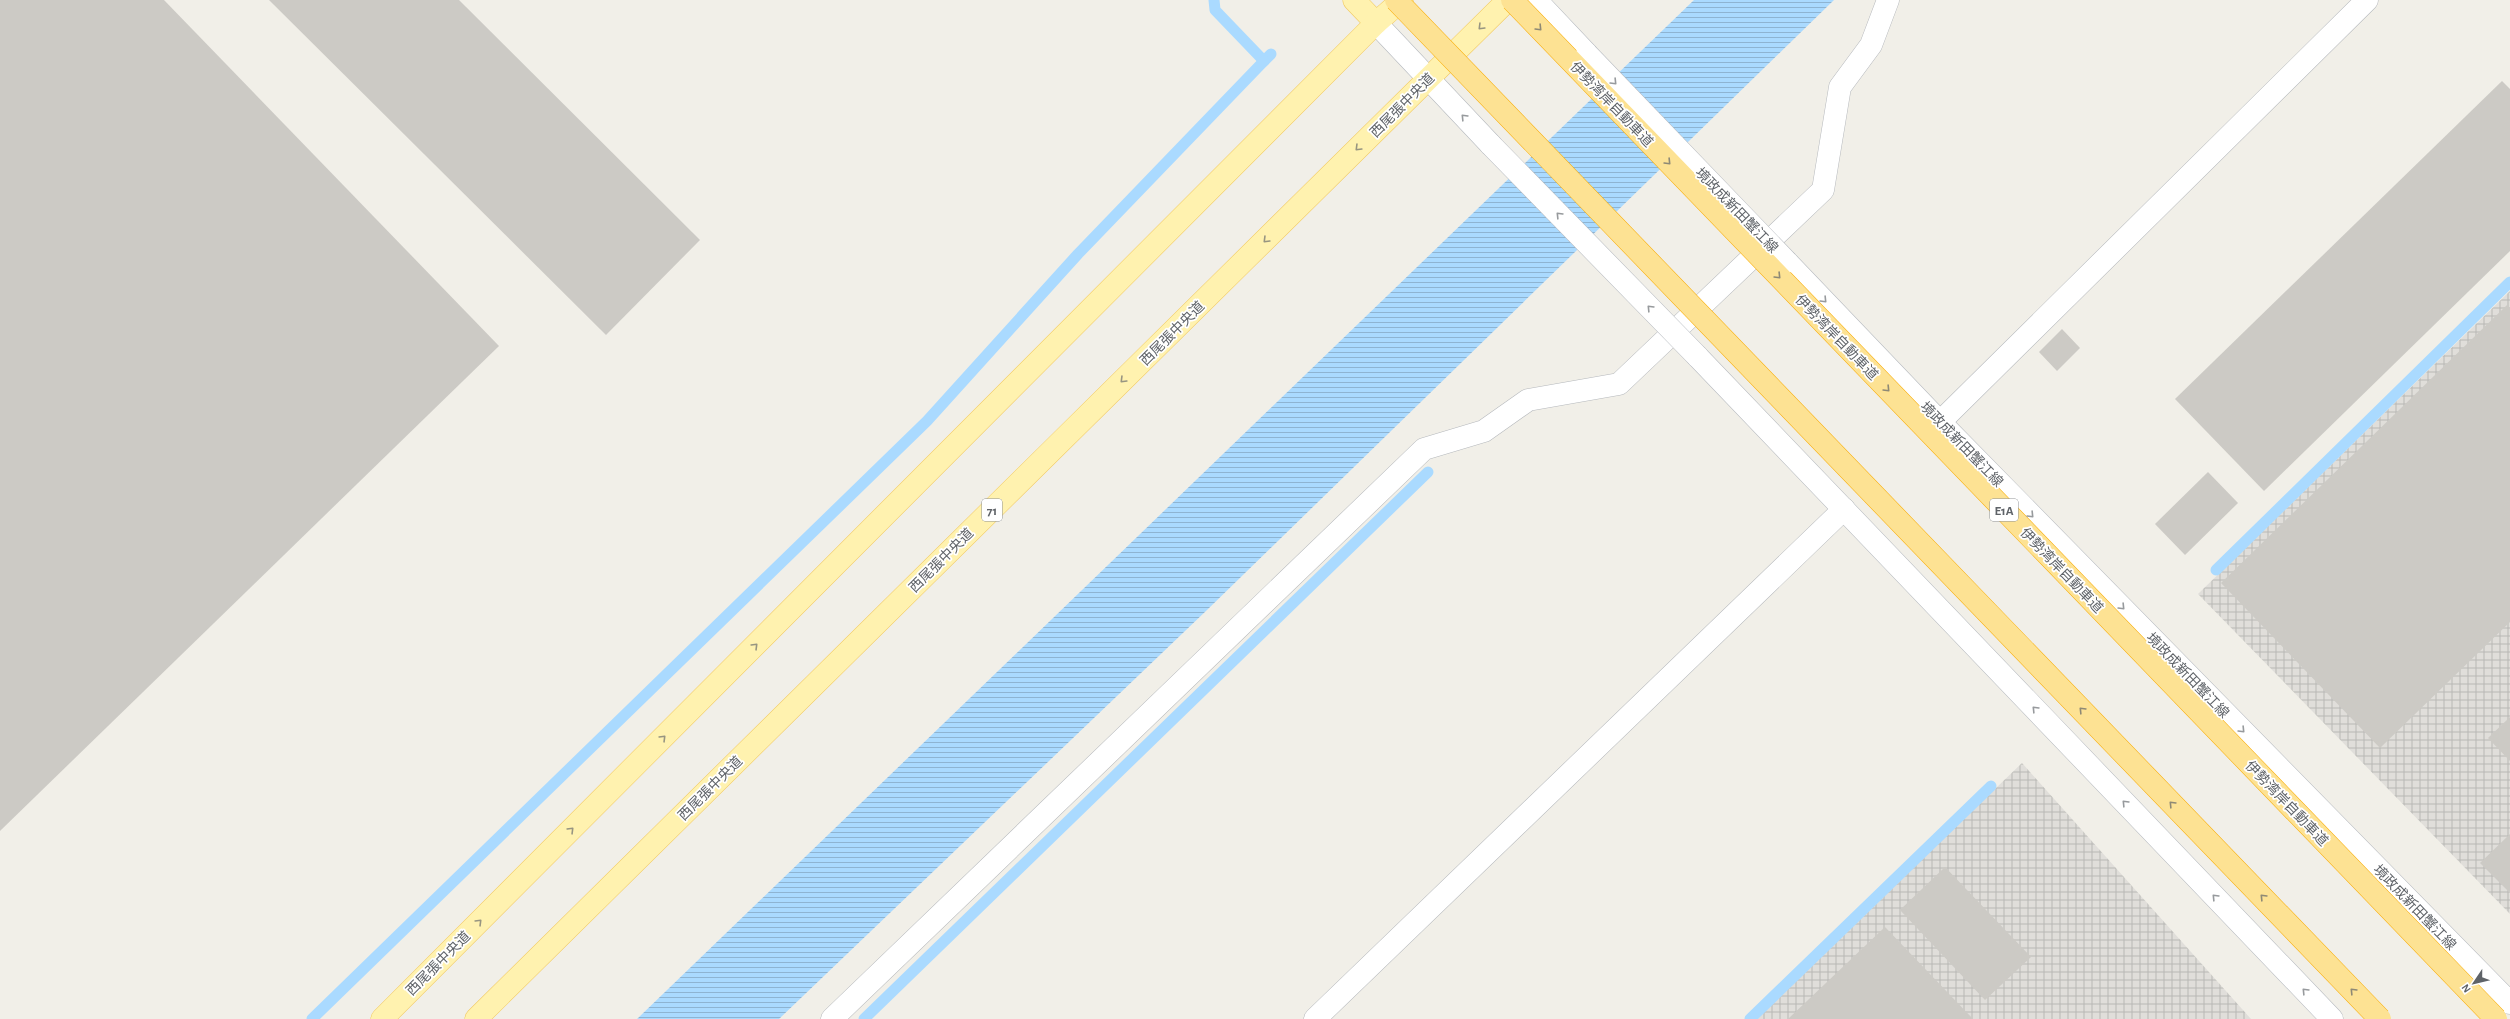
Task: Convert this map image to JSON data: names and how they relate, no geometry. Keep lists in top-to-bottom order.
{
  "streets": {
    "highway": ["伊勢湾岸自動車道", "E1A"],
    "main road": ["西尾張中央道", "71"],
    "street": ["境政成新田蟹江線"]
  },
  "north": "bottom left"
}
